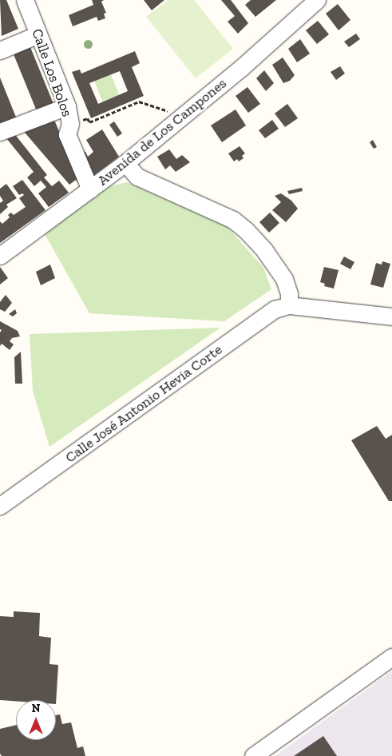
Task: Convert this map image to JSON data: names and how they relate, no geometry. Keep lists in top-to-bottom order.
{
  "streets": {
    "street": ["Calle Los Bolos", "Avenida de Los Campones", "Calle José Antonio Hevia Corte"]
  },
  "crossings": [
    ["Calle Los Bolos", "Avenida de Los Campones"]
  ],
  "north": "top"
}
